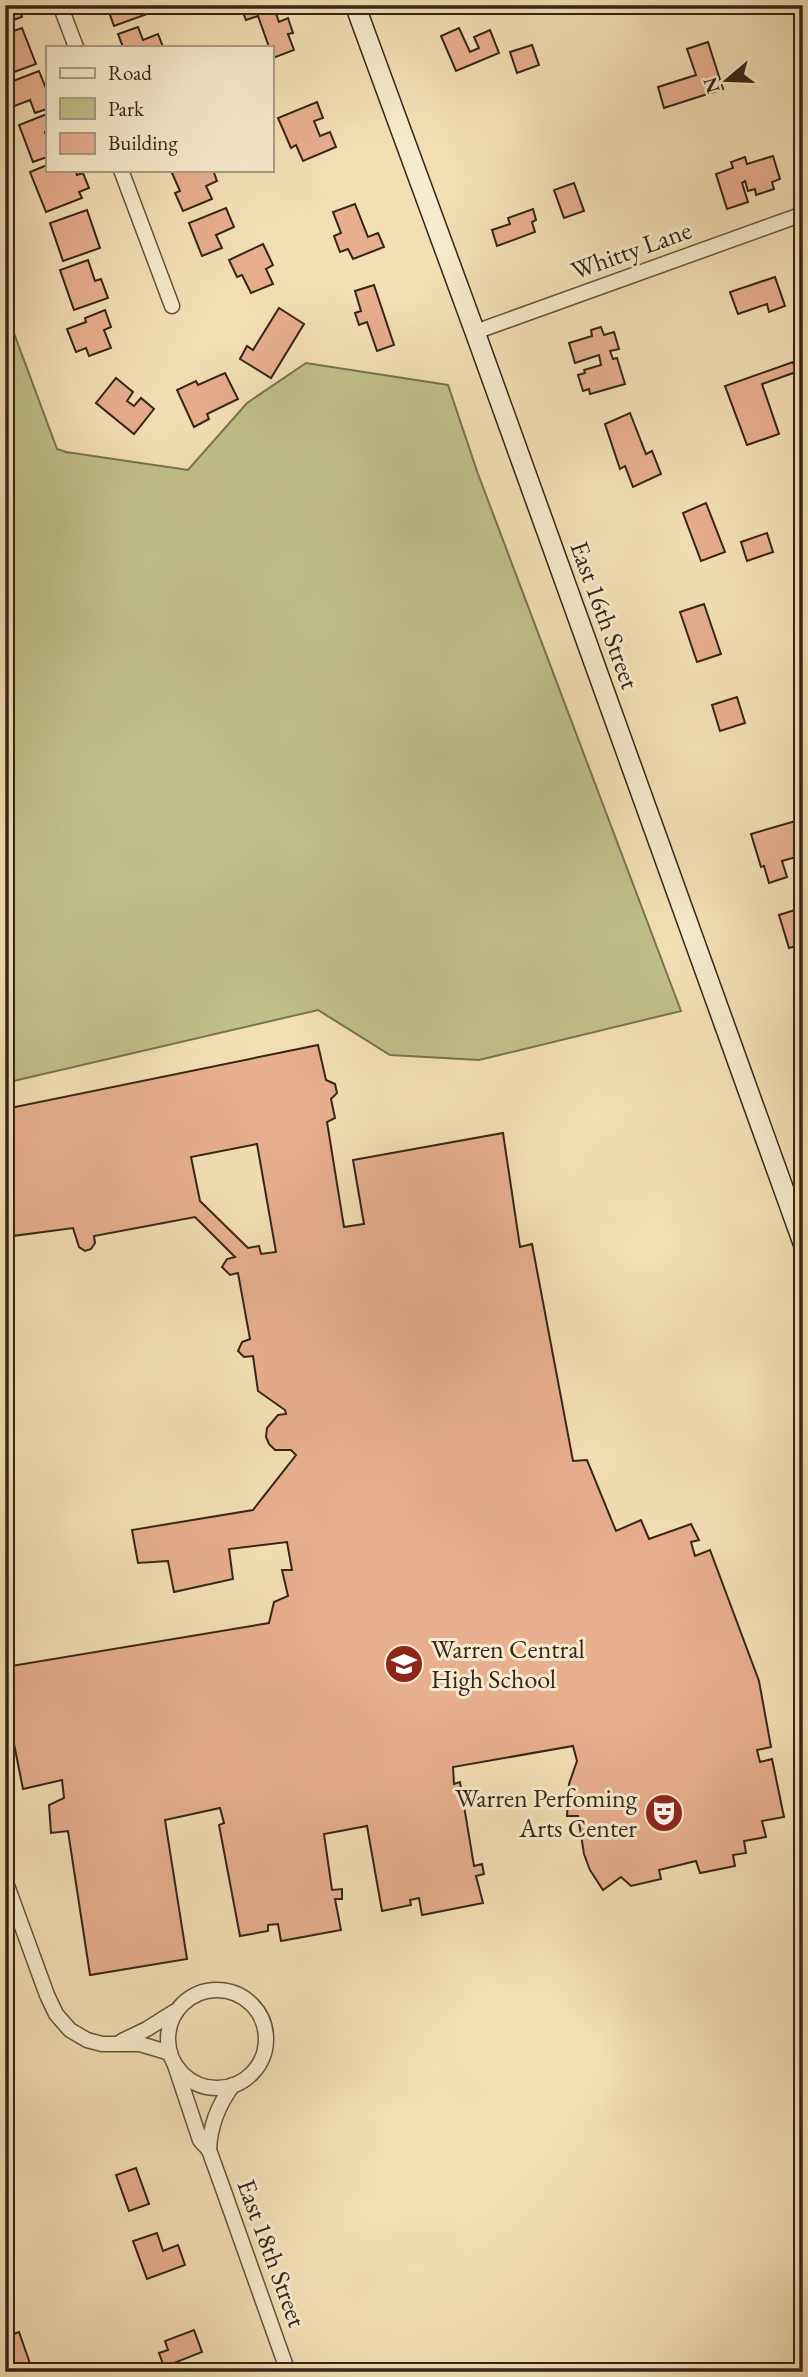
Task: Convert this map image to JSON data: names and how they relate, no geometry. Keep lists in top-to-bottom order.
{
  "streets": {
    "street": ["Whitty Lane", "East 16th Street", "East 18th Street"]
  },
  "crossings": [
    ["Whitty Lane", "East 16th Street"]
  ],
  "places": {
    "school or university": ["Warren Central High School"],
    "theatre": ["Warren Perfoming Arts Center"]
  },
  "legend": ["Road", "Park", "Building"],
  "north": "left"
}
